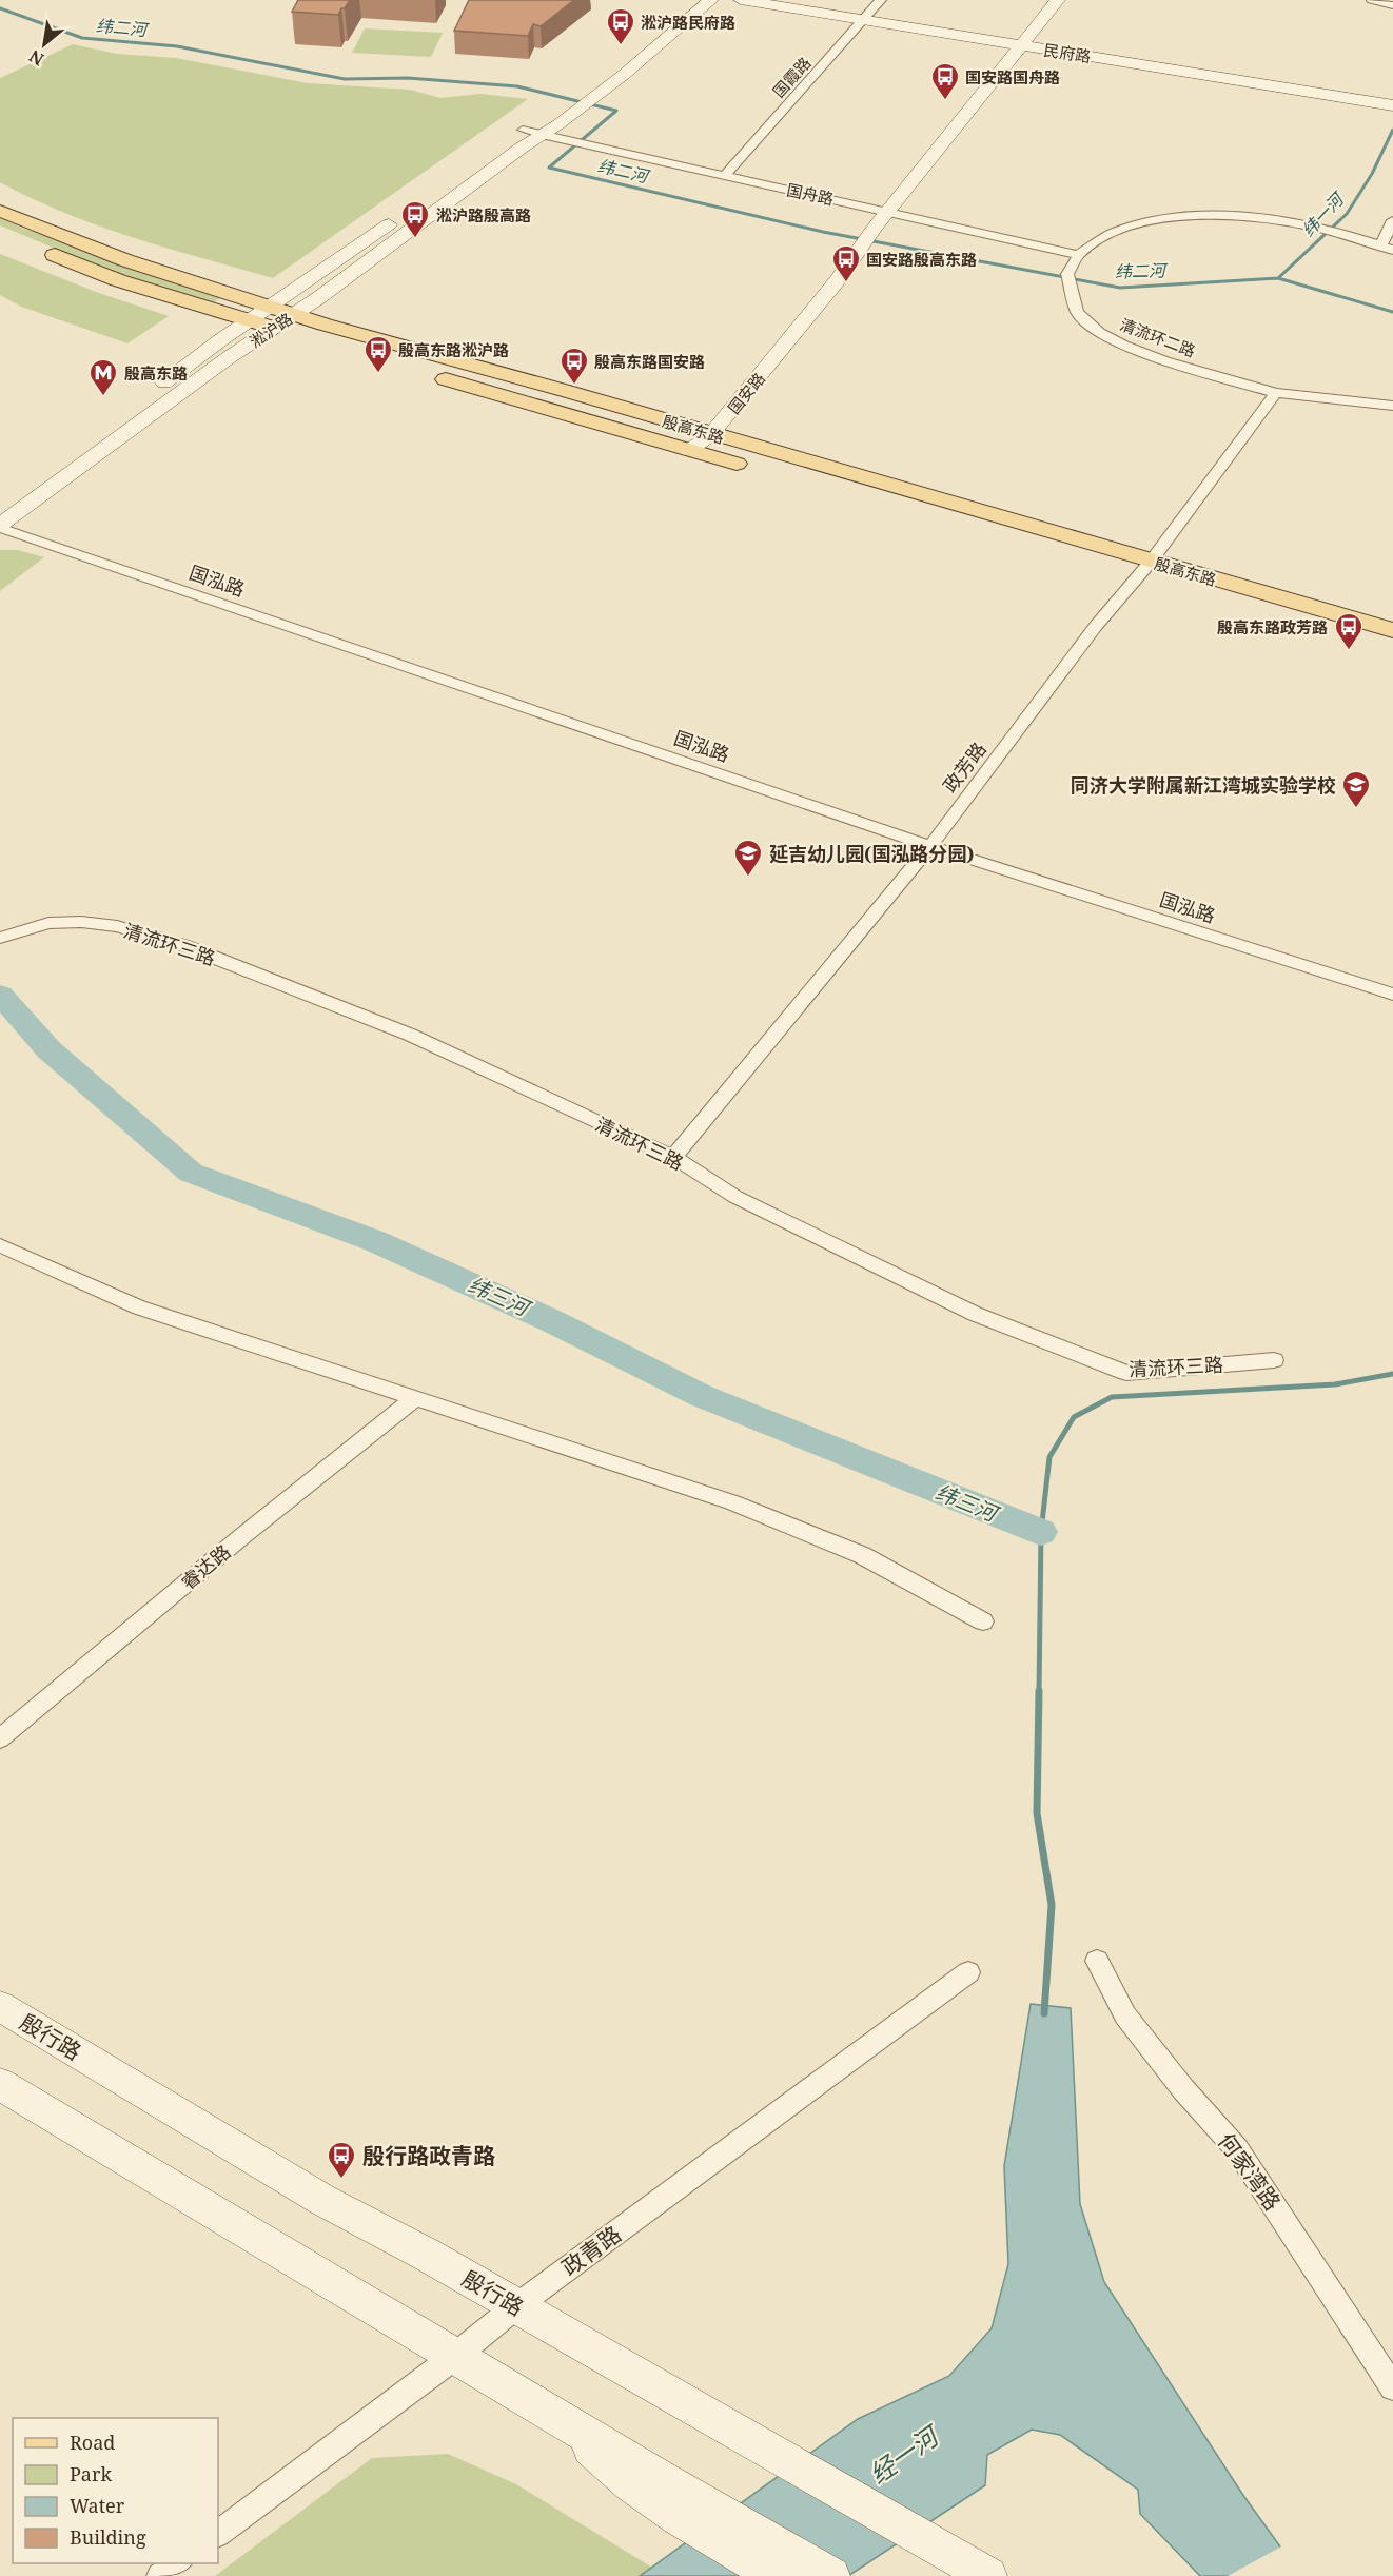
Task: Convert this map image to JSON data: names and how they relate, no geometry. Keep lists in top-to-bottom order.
{
  "streets": {
    "main road": [
      "民府路",
      "淞沪路",
      "国安路",
      "殷高东路",
      "殷行路"
    ],
    "street": [
      "国霞路",
      "国舟路",
      "清流环二路",
      "国泓路",
      "政芳路",
      "清流环三路",
      "睿达路",
      "何家湾路",
      "政青路"
    ]
  },
  "crossings": [
    ["民府路", "国霞路"],
    ["民府路", "国安路"],
    ["国霞路", "国舟路"],
    ["国舟路", "淞沪路"],
    ["国舟路", "清流环二路"],
    ["国舟路", "国安路"],
    ["淞沪路", "殷高东路"],
    ["淞沪路", "国泓路"],
    ["清流环二路", "政芳路"],
    ["国安路", "殷高东路"],
    ["殷高东路", "政芳路"],
    ["国泓路", "政芳路"],
    ["政芳路", "清流环三路"],
    ["殷行路", "政青路"]
  ],
  "water": [
    "纬二河",
    "纬一河",
    "纬三河",
    "经一河"
  ],
  "places": {
    "bus stop": [
      "淞沪路民府路",
      "国安路国舟路",
      "淞沪路殷高路",
      "国安路殷高东路",
      "殷高东路淞沪路",
      "殷高东路国安路",
      "殷高东路政芳路",
      "殷行路政青路"
    ],
    "metro station": ["殷高东路"],
    "school or university": ["同济大学附属新江湾城实验学校", "延吉幼儿园(国泓路分园)"]
  },
  "legend": [
    "Road",
    "Park",
    "Water",
    "Building"
  ],
  "north": "bottom left"
}
